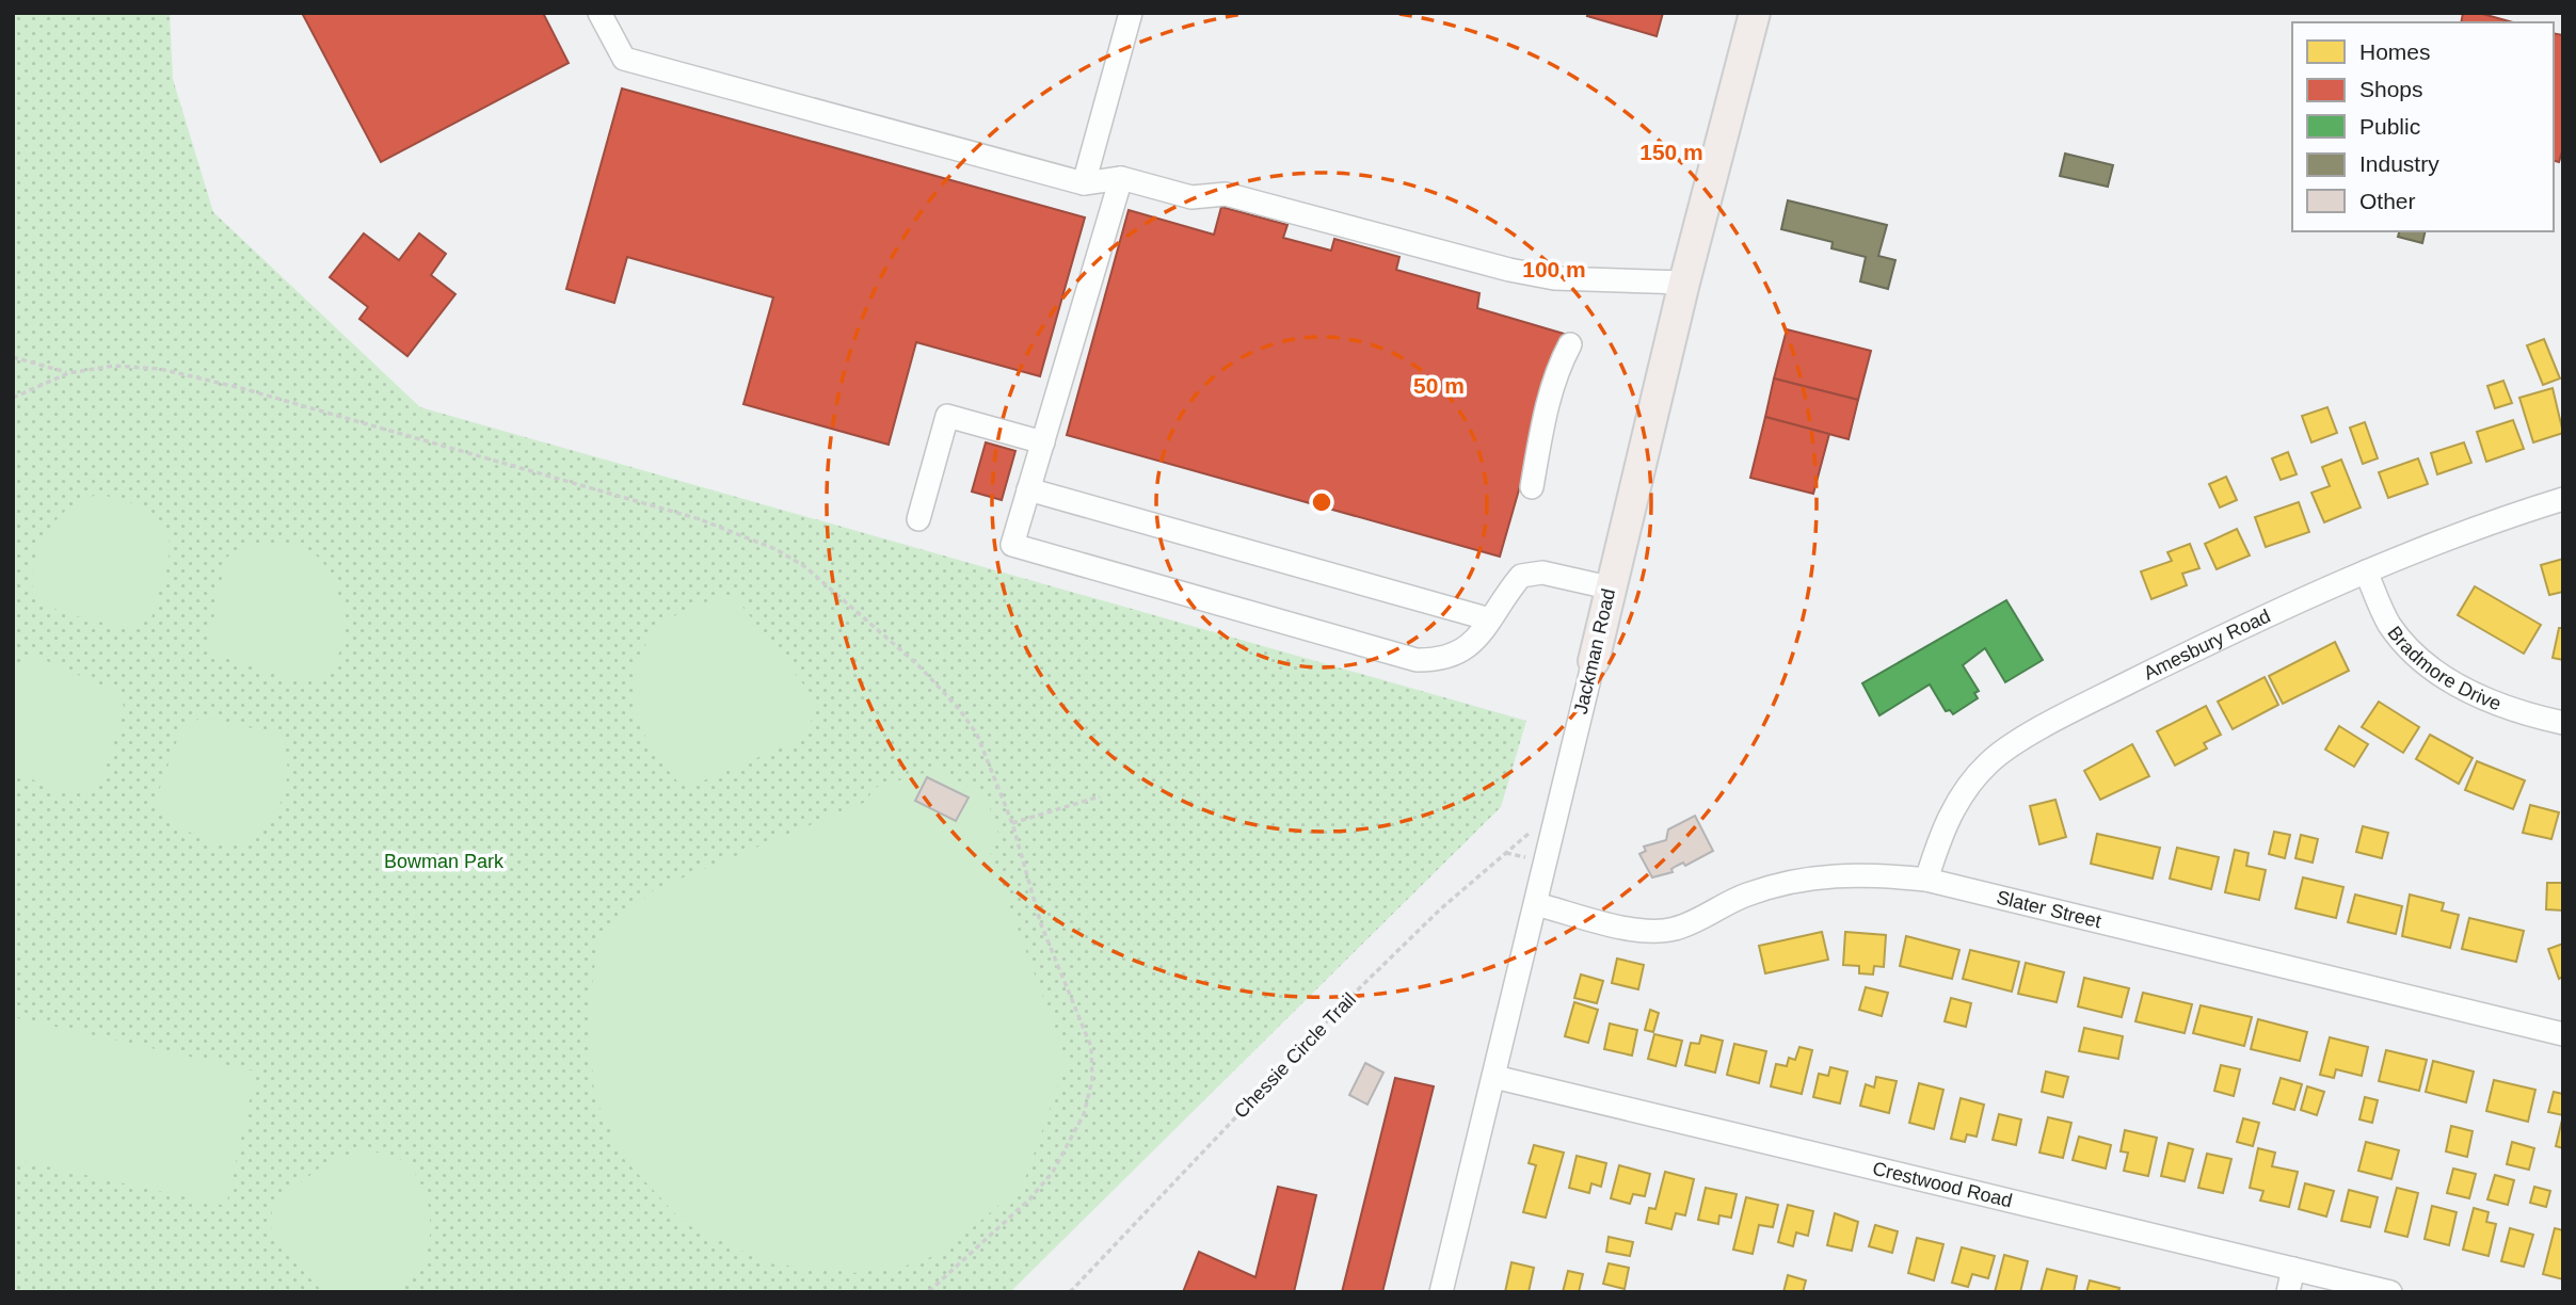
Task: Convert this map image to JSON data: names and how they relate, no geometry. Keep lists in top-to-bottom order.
{
  "streets": {
    "main road": ["Jackman Road"],
    "street": [
      "Amesbury Road",
      "Bradmore Drive",
      "Slater Street",
      "Crestwood Road"
    ],
    "path": ["Chessie Circle Trail"]
  },
  "crossings": [
    ["Amesbury Road", "Bradmore Drive"],
    ["Amesbury Road", "Slater Street"],
    ["Jackman Road", "Slater Street"],
    ["Jackman Road", "Crestwood Road"]
  ],
  "parks": ["Bowman Park"],
  "legend": [
    "Homes",
    "Shops",
    "Public",
    "Industry",
    "Other"
  ],
  "rings": ["150 m", "100 m", "50 m"]
}
